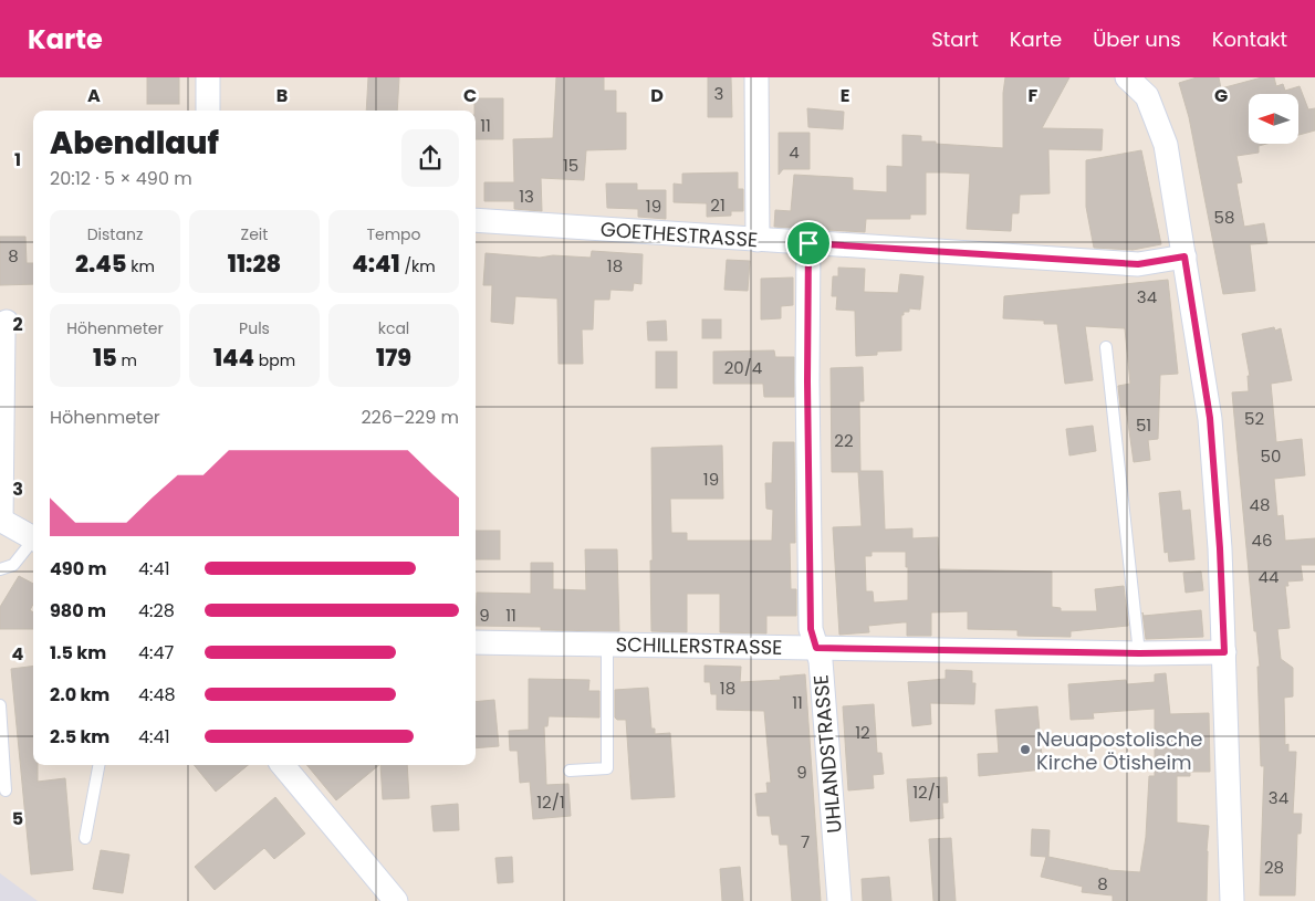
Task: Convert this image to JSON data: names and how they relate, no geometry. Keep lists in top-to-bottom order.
{
  "streets": {
    "street": ["GOETHESTRASSE", "SCHILLERSTRASSE", "UHLANDSTRASSE"]
  },
  "crossings": [
    ["GOETHESTRASSE", "UHLANDSTRASSE"],
    ["SCHILLERSTRASSE", "UHLANDSTRASSE"]
  ],
  "places": ["Neuapostolische Kirche Ötisheim"],
  "house_numbers": [
    "3",
    "11",
    "4",
    "15",
    "13",
    "21",
    "19",
    "58",
    "8",
    "18",
    "34",
    "20/4",
    "52",
    "51",
    "22",
    "50",
    "19",
    "48",
    "46",
    "44",
    "9",
    "11",
    "18",
    "11",
    "12",
    "9",
    "12/1",
    "34",
    "12/1",
    "7",
    "28",
    "8"
  ],
  "north": "left",
  "page": {
    "header": "Karte",
    "nav": [
      "Start",
      "Karte",
      "Über uns",
      "Kontakt"
    ],
    "heading": ["Abendlauf", "20:12 · 5 × 490 m"],
    "stats": [
      ["Distanz", "2.45 km"],
      ["Zeit", "11:28"],
      ["Tempo", "4:41 /km"],
      ["Höhenmeter", "15 m"],
      ["Puls", "144 bpm"],
      ["kcal", "179"]
    ],
    "chart": ["Höhenmeter", "226–229 m"],
    "list": [
      {
        "name": "490 m",
        "note": "4:41"
      },
      {
        "name": "980 m",
        "note": "4:28"
      },
      {
        "name": "1.5 km",
        "note": "4:47"
      },
      {
        "name": "2.0 km",
        "note": "4:48"
      },
      {
        "name": "2.5 km",
        "note": "4:41"
      }
    ]
  },
  "grid": {
    "columns": [
      "A",
      "B",
      "C",
      "D",
      "E",
      "F",
      "G"
    ],
    "rows": [
      "1",
      "2",
      "3",
      "4",
      "5"
    ]
  }
}
